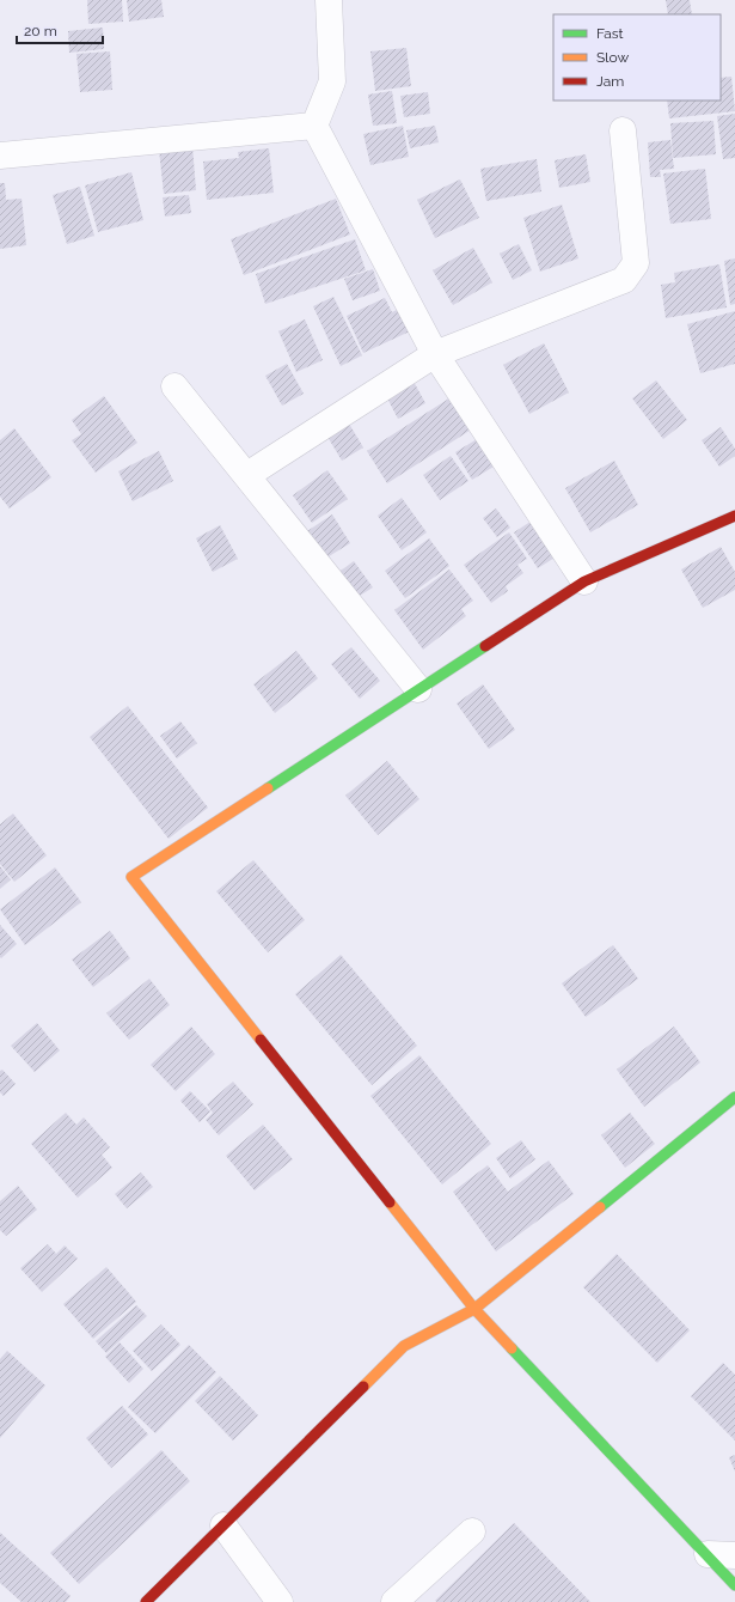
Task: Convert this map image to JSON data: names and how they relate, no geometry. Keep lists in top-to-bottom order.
{
  "legend": ["Fast", "Slow", "Jam"],
  "scale_bar": "20 m"
}
